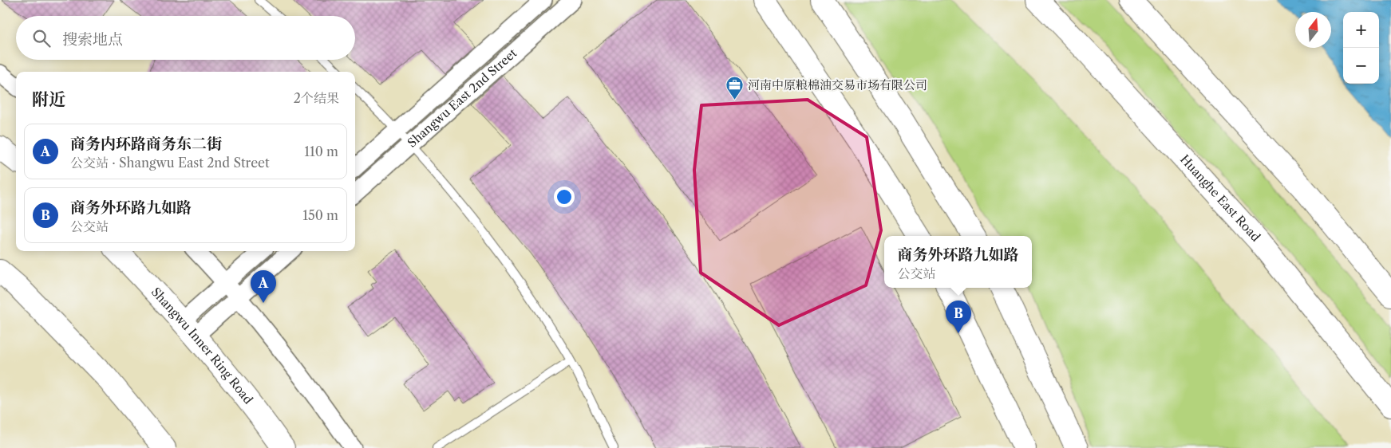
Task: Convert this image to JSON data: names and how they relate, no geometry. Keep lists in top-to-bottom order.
{
  "streets": {
    "street": ["Shangwu East 2nd Street", "Huanghe East Road", "Shangwu Inner Ring Road"]
  },
  "places": {
    "office": ["河南中原粮棉油交易市场有限公司"]
  },
  "north": "top",
  "page": {
    "map_buttons": ["+", "−"],
    "search": "搜索地点",
    "heading": ["附近", "2个结果"],
    "list": [
      {
        "mark": "A",
        "name": "商务内环路商务东二街",
        "note": "公交站 · Shangwu East 2nd Street",
        "value": "110 m"
      },
      {
        "mark": "B",
        "name": "商务外环路九如路",
        "note": "公交站",
        "value": "150 m"
      }
    ],
    "popup": ["商务外环路九如路", "公交站"],
    "pins": ["A", "B"]
  }
}
